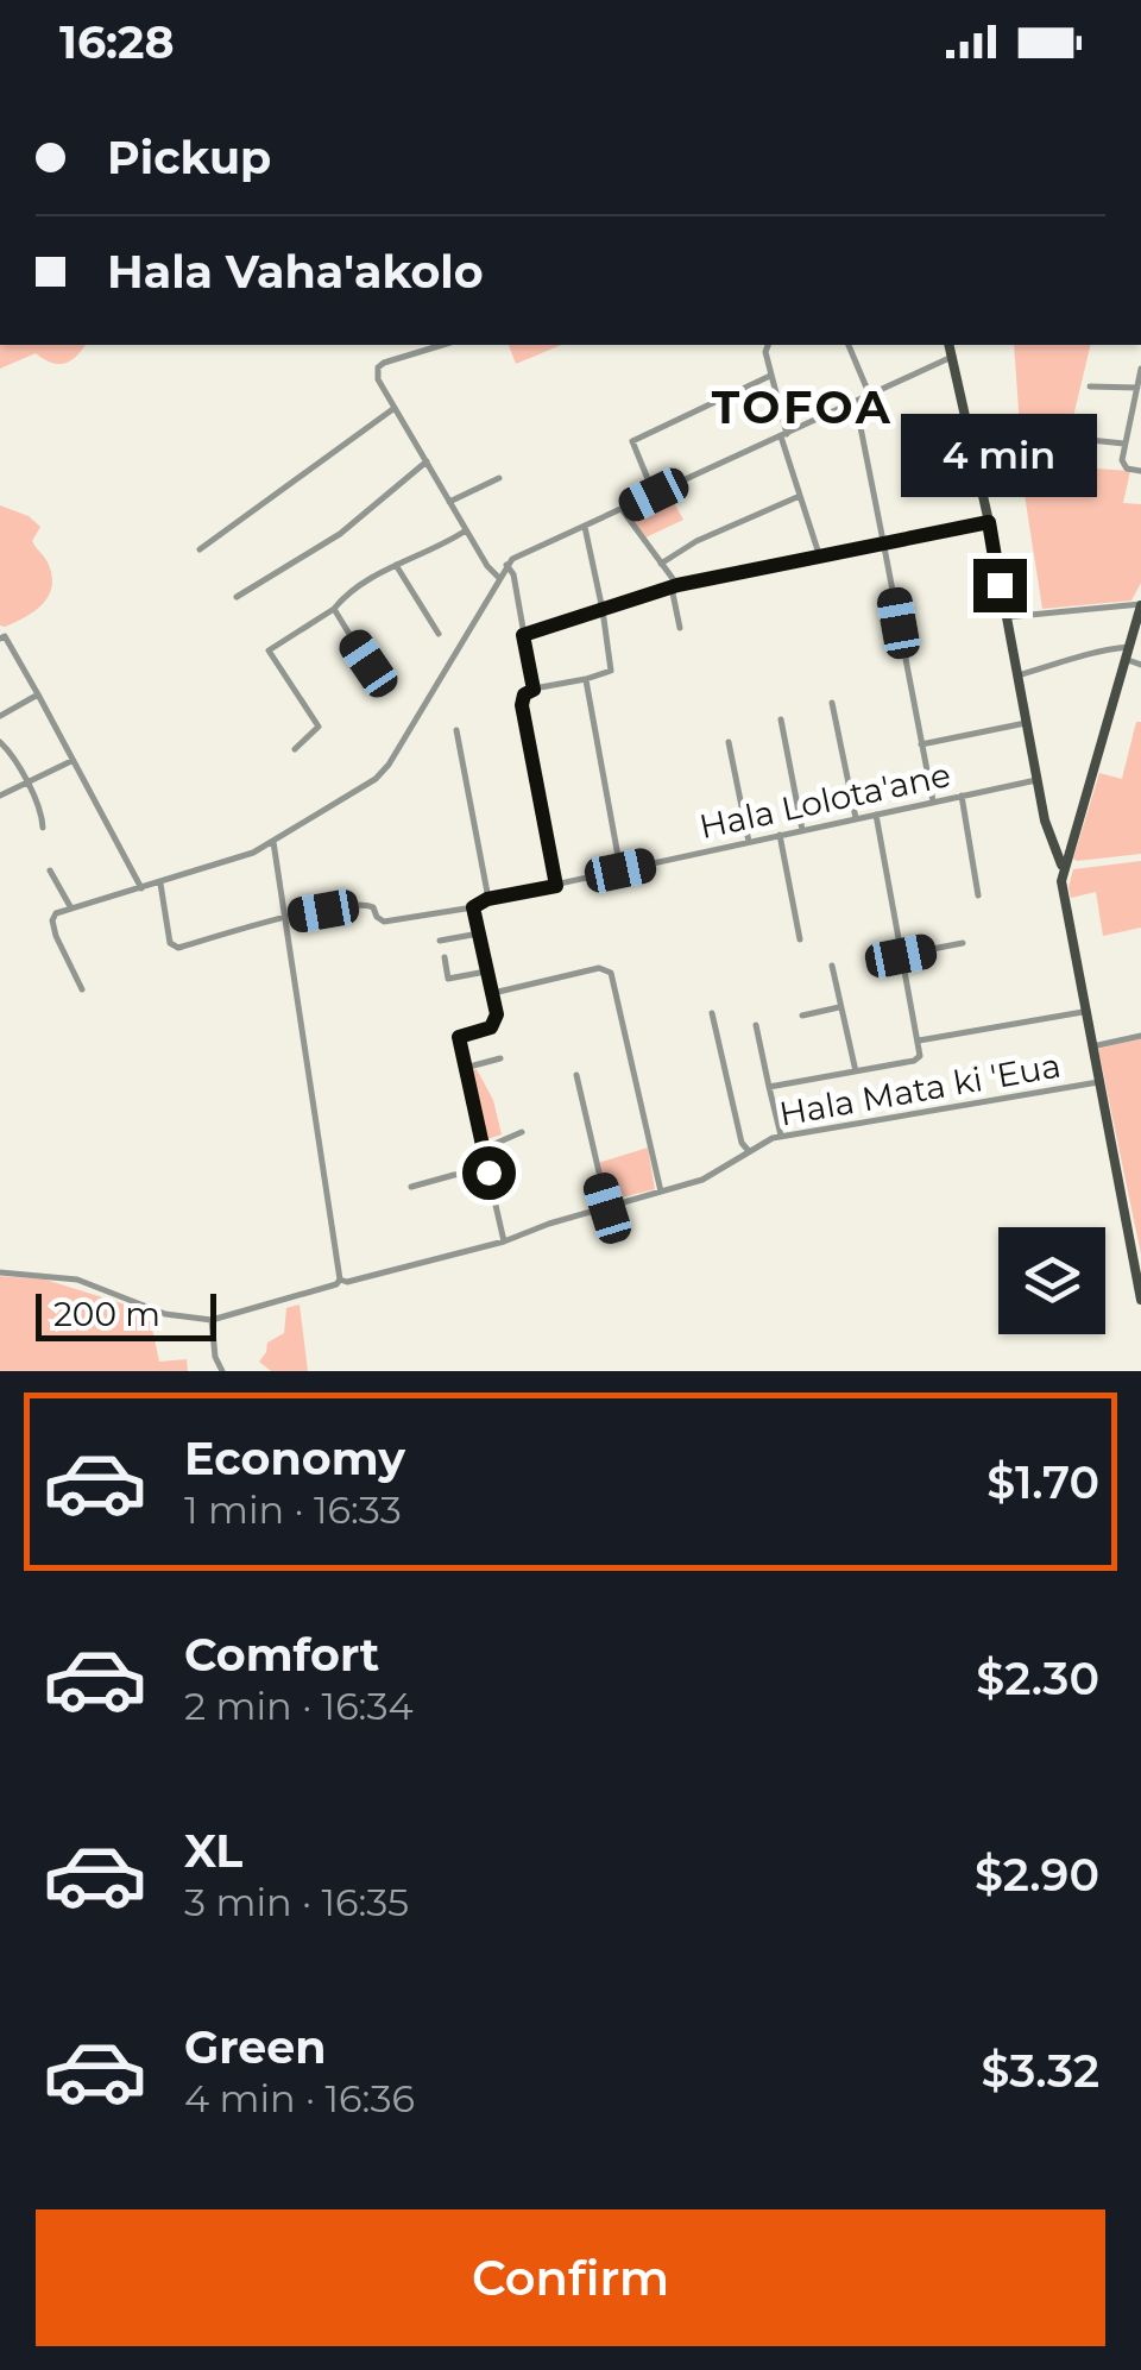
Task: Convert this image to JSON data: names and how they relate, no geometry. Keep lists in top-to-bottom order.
{
  "streets": {
    "street": ["Hala Lolota'ane", "Hala Mata ki 'Eua"]
  },
  "districts": ["TOFOA"],
  "scale_bar": "200 m",
  "page": {
    "status": "16:28",
    "banner": ["Pickup", "Hala Vaha'akolo"],
    "bubble": "4 min",
    "scale": "200 m",
    "list": [
      {
        "name": "Economy",
        "note": "1 min · 16:33",
        "value": "$1.70"
      },
      {
        "name": "Comfort",
        "note": "2 min · 16:34",
        "value": "$2.30"
      },
      {
        "name": "XL",
        "note": "3 min · 16:35",
        "value": "$2.90"
      },
      {
        "name": "Green",
        "note": "4 min · 16:36",
        "value": "$3.32"
      }
    ],
    "buttons": "Confirm"
  }
}
